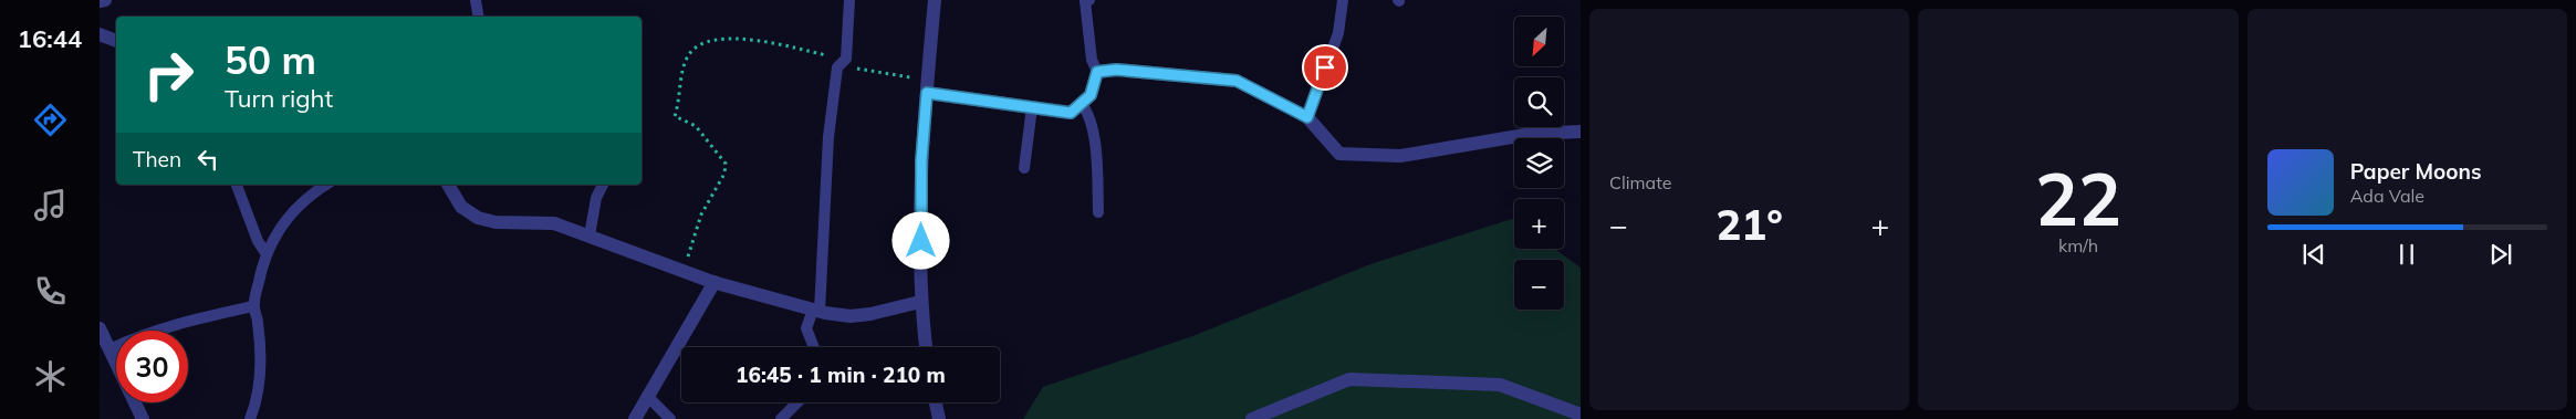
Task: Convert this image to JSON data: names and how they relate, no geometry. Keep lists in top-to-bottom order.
{
  "north": "bottom left",
  "page": {
    "tabs": "16:44",
    "tile": [
      "Climate",
      ["22", "km/h"]
    ],
    "map_buttons": ["+", "−"],
    "turn": ["50 m", "Turn right"],
    "then": "Then",
    "song": ["Paper Moons", "Ada Vale"],
    "heat": ["−", "21°", "+"],
    "limit": "30",
    "trip": "16:45 · 1 min · 210 m"
  }
}
